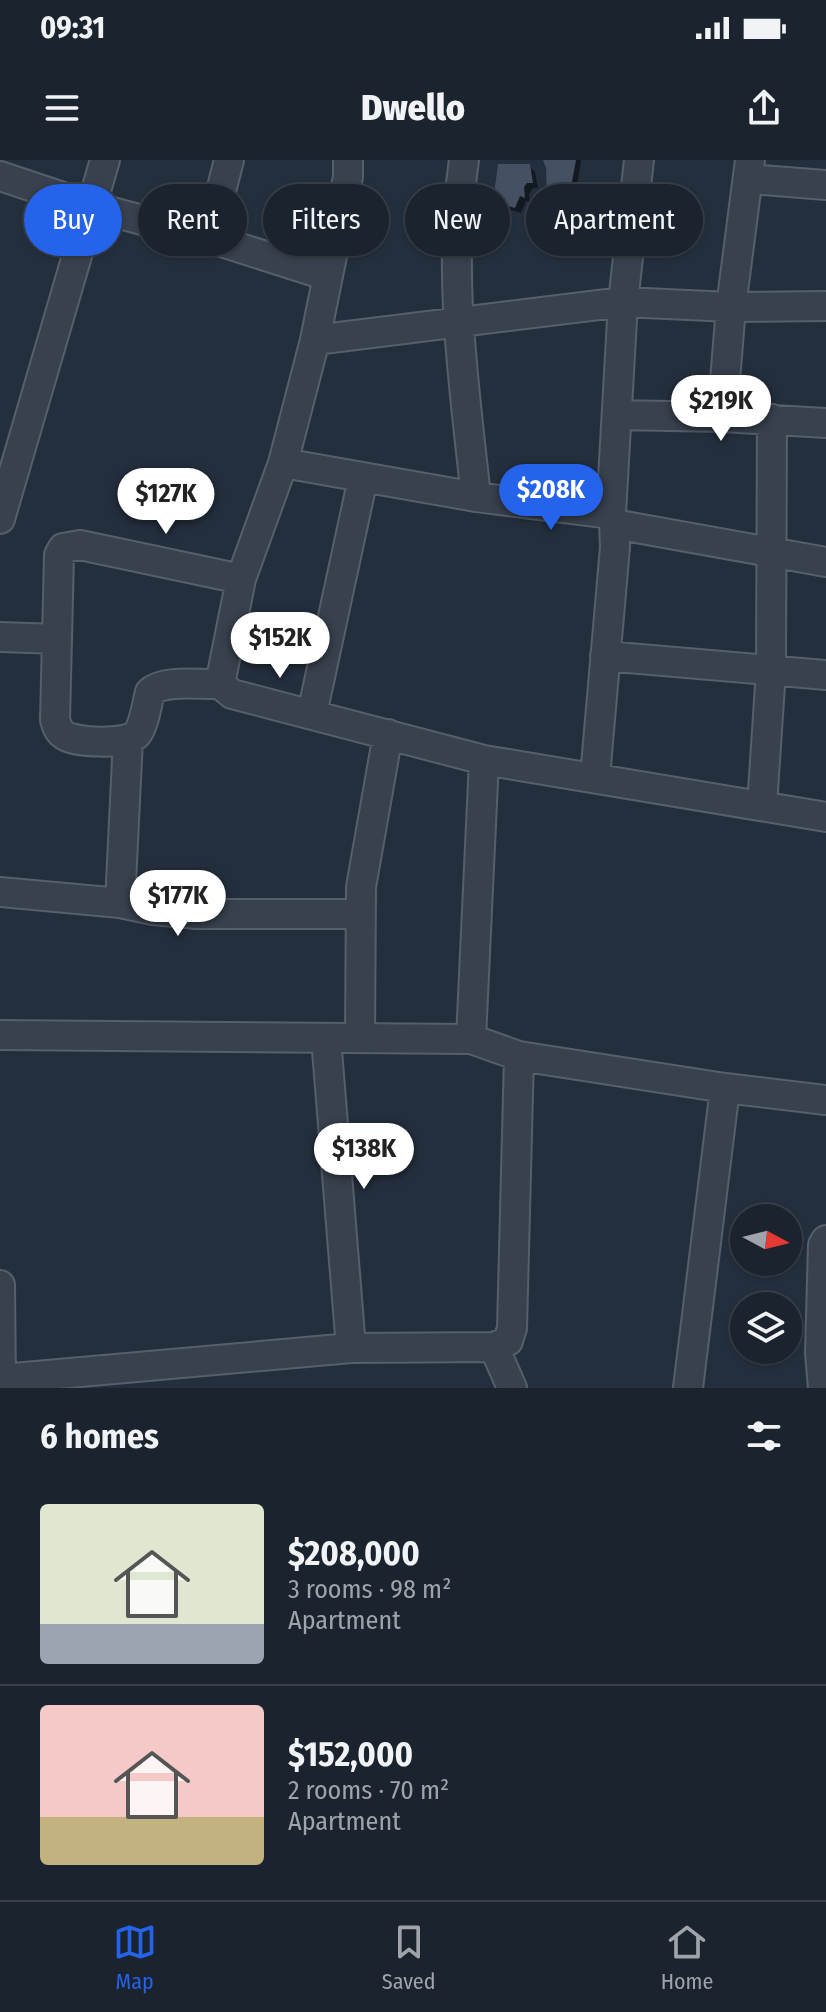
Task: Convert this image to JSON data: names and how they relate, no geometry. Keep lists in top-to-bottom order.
{
  "north": "right",
  "page": {
    "status": "09:31",
    "header": "Dwello",
    "chip": [
      "Buy",
      "Rent",
      "Filters",
      "New",
      "Apartment"
    ],
    "price": [
      "$219K",
      "$208K",
      "$127K",
      "$152K",
      "$177K",
      "$138K"
    ],
    "heading": "6 homes",
    "list": [
      {
        "name": "$208,000",
        "note": "3 rooms · 98 m² · Apartment"
      },
      {
        "name": "$152,000",
        "note": "2 rooms · 70 m² · Apartment"
      }
    ],
    "tabs": ["Map", "Saved", "Home"]
  }
}
